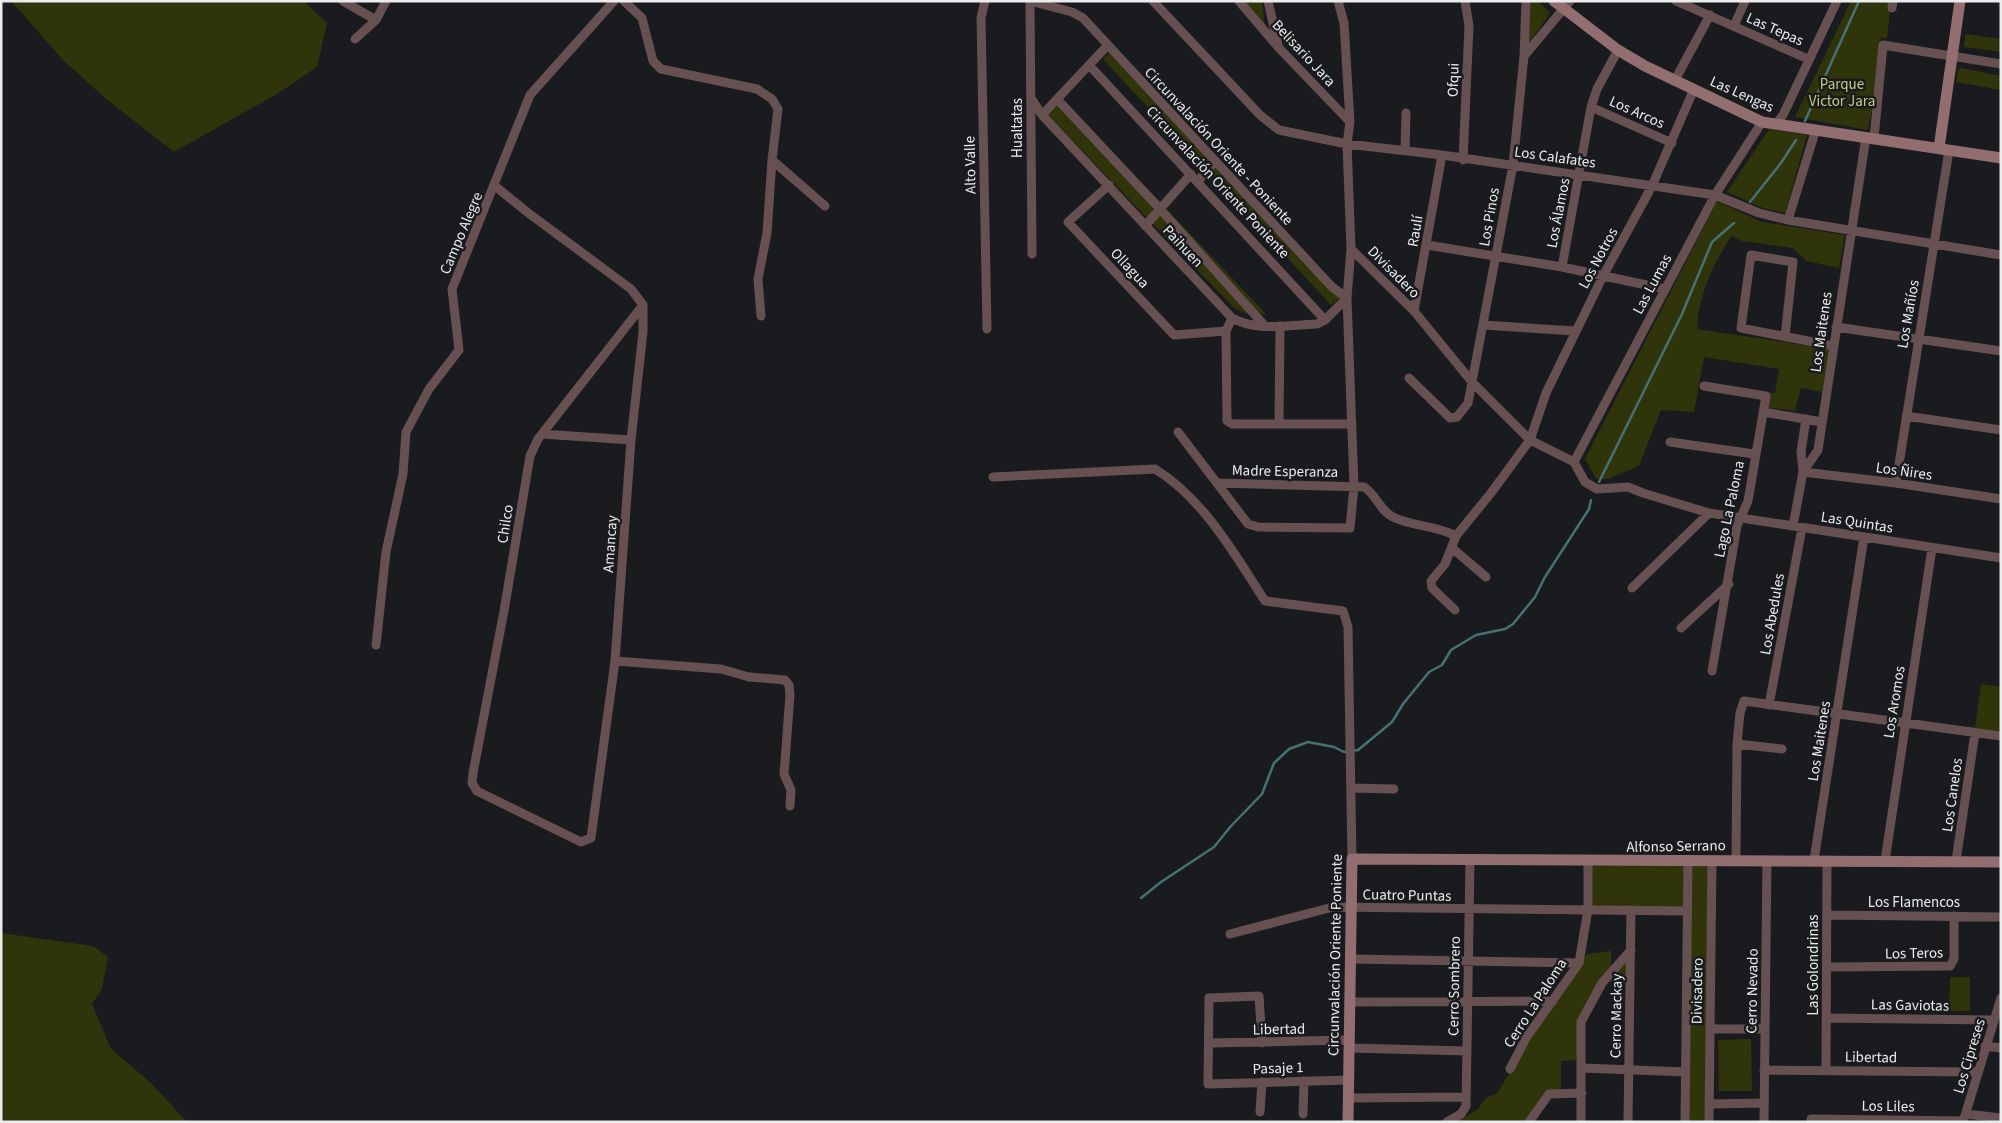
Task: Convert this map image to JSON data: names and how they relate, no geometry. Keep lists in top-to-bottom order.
{
  "streets": {
    "street": [
      "Las Tepas",
      "Belisario Jara",
      "Ofqui",
      "Las Lengas",
      "Los Arcos",
      "Hualtatas",
      "Circunvalación Oriente - Poniente",
      "Los Calafates",
      "Alto Valle",
      "Circunvalación Oriente Poniente",
      "Los Álamos",
      "Los Pinos",
      "Raulí",
      "Campo Alegre",
      "Paihuen",
      "Los Notros",
      "Ollagua",
      "Divisadero",
      "Las Lumas",
      "Los Mañíos",
      "Los Maitenes",
      "Madre Esperanza",
      "Los Ñires",
      "Lago La Paloma",
      "Las Quintas",
      "Chilco",
      "Amancay",
      "Los Abedules",
      "Los Aromos",
      "Los Canelos",
      "Alfonso Serrano",
      "Cuatro Puntas",
      "Los Flamencos",
      "Los Teros",
      "Las Golondrinas",
      "Cerro Sombrero",
      "Cerro Nevado",
      "Cerro La Paloma",
      "Las Gaviotas",
      "Cerro Mackay",
      "Libertad",
      "Los Cipreses",
      "Pasaje 1",
      "Los Liles"
    ]
  },
  "crossings": [
    ["Belisario Jara", "Divisadero"],
    ["Ofqui", "Los Calafates"],
    ["Las Lengas", "Los Álamos"],
    ["Las Lengas", "Los Notros"],
    ["Las Lengas", "Las Lumas"],
    ["Las Lengas", "Los Mañíos"],
    ["Las Lengas", "Los Maitenes"],
    ["Los Arcos", "Los Álamos"],
    ["Los Arcos", "Los Notros"],
    ["Hualtatas", "Circunvalación Oriente - Poniente"],
    ["Hualtatas", "Paihuen"],
    ["Los Calafates", "Los Álamos"],
    ["Los Calafates", "Los Pinos"],
    ["Los Calafates", "Raulí"],
    ["Los Calafates", "Los Notros"],
    ["Los Calafates", "Divisadero"],
    ["Los Calafates", "Las Lumas"],
    ["Los Calafates", "Los Mañíos"],
    ["Los Calafates", "Los Maitenes"],
    ["Circunvalación Oriente Poniente", "Paihuen"],
    ["Circunvalación Oriente Poniente", "Alfonso Serrano"],
    ["Circunvalación Oriente Poniente", "Cuatro Puntas"],
    ["Circunvalación Oriente Poniente", "Libertad"],
    ["Circunvalación Oriente Poniente", "Pasaje 1"],
    ["Los Pinos", "Divisadero"],
    ["Raulí", "Divisadero"],
    ["Paihuen", "Ollagua"],
    ["Los Notros", "Divisadero"],
    ["Divisadero", "Las Lumas"],
    ["Divisadero", "Las Quintas"],
    ["Divisadero", "Alfonso Serrano"],
    ["Divisadero", "Cuatro Puntas"],
    ["Las Lumas", "Las Quintas"],
    ["Los Mañíos", "Los Maitenes"],
    ["Los Mañíos", "Los Ñires"],
    ["Los Maitenes", "Los Ñires"],
    ["Los Maitenes", "Las Quintas"],
    ["Los Maitenes", "Los Abedules"],
    ["Los Maitenes", "Alfonso Serrano"],
    ["Lago La Paloma", "Las Quintas"],
    ["Las Quintas", "Los Abedules"],
    ["Las Quintas", "Los Aromos"],
    ["Chilco", "Amancay"],
    ["Los Aromos", "Alfonso Serrano"],
    ["Los Canelos", "Alfonso Serrano"],
    ["Alfonso Serrano", "Las Golondrinas"],
    ["Alfonso Serrano", "Cerro Sombrero"],
    ["Alfonso Serrano", "Cerro Nevado"],
    ["Alfonso Serrano", "Cerro La Paloma"],
    ["Cuatro Puntas", "Cerro Sombrero"],
    ["Cuatro Puntas", "Cerro La Paloma"],
    ["Cuatro Puntas", "Cerro Mackay"],
    ["Los Flamencos", "Los Teros"],
    ["Los Flamencos", "Las Golondrinas"],
    ["Los Teros", "Las Golondrinas"],
    ["Las Golondrinas", "Las Gaviotas"],
    ["Las Golondrinas", "Libertad"],
    ["Cerro Sombrero", "Libertad"],
    ["Cerro Nevado", "Libertad"],
    ["Las Gaviotas", "Los Cipreses"],
    ["Libertad", "Los Cipreses"],
    ["Libertad", "Pasaje 1"],
    ["Los Cipreses", "Los Liles"]
  ],
  "parks": ["Parque Victor Jara"]
}
